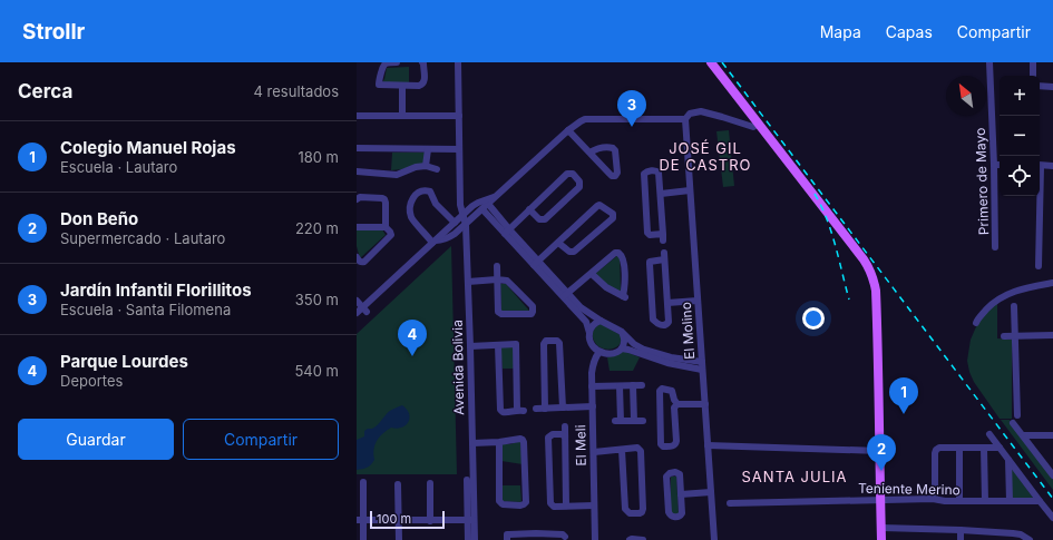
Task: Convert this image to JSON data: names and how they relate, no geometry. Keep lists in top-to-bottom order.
{
  "streets": {
    "street": [
      "Primero de Mayo",
      "El Molino",
      "Avenida Bolivia",
      "El Meli",
      "Teniente Merino"
    ]
  },
  "districts": ["JOSÉ GIL DE CASTRO", "SANTA JULIA"],
  "scale_bar": "100 m",
  "north": "top left",
  "page": {
    "header": "Strollr",
    "nav": ["Mapa", "Capas", "Compartir"],
    "heading": ["Cerca", "4 resultados"],
    "map_buttons": ["+", "−"],
    "pins": [
      "3",
      "4",
      "1",
      "2"
    ],
    "list": [
      {
        "mark": "1",
        "name": "Colegio Manuel Rojas",
        "note": "Escuela · Lautaro",
        "value": "180 m"
      },
      {
        "mark": "2",
        "name": "Don Beño",
        "note": "Supermercado · Lautaro",
        "value": "220 m"
      },
      {
        "mark": "3",
        "name": "Jardín Infantil Florillitos",
        "note": "Escuela · Santa Filomena",
        "value": "350 m"
      },
      {
        "mark": "4",
        "name": "Parque Lourdes",
        "note": "Deportes",
        "value": "540 m"
      }
    ],
    "buttons": ["Guardar", "Compartir"],
    "scale": "100 m"
  }
}
